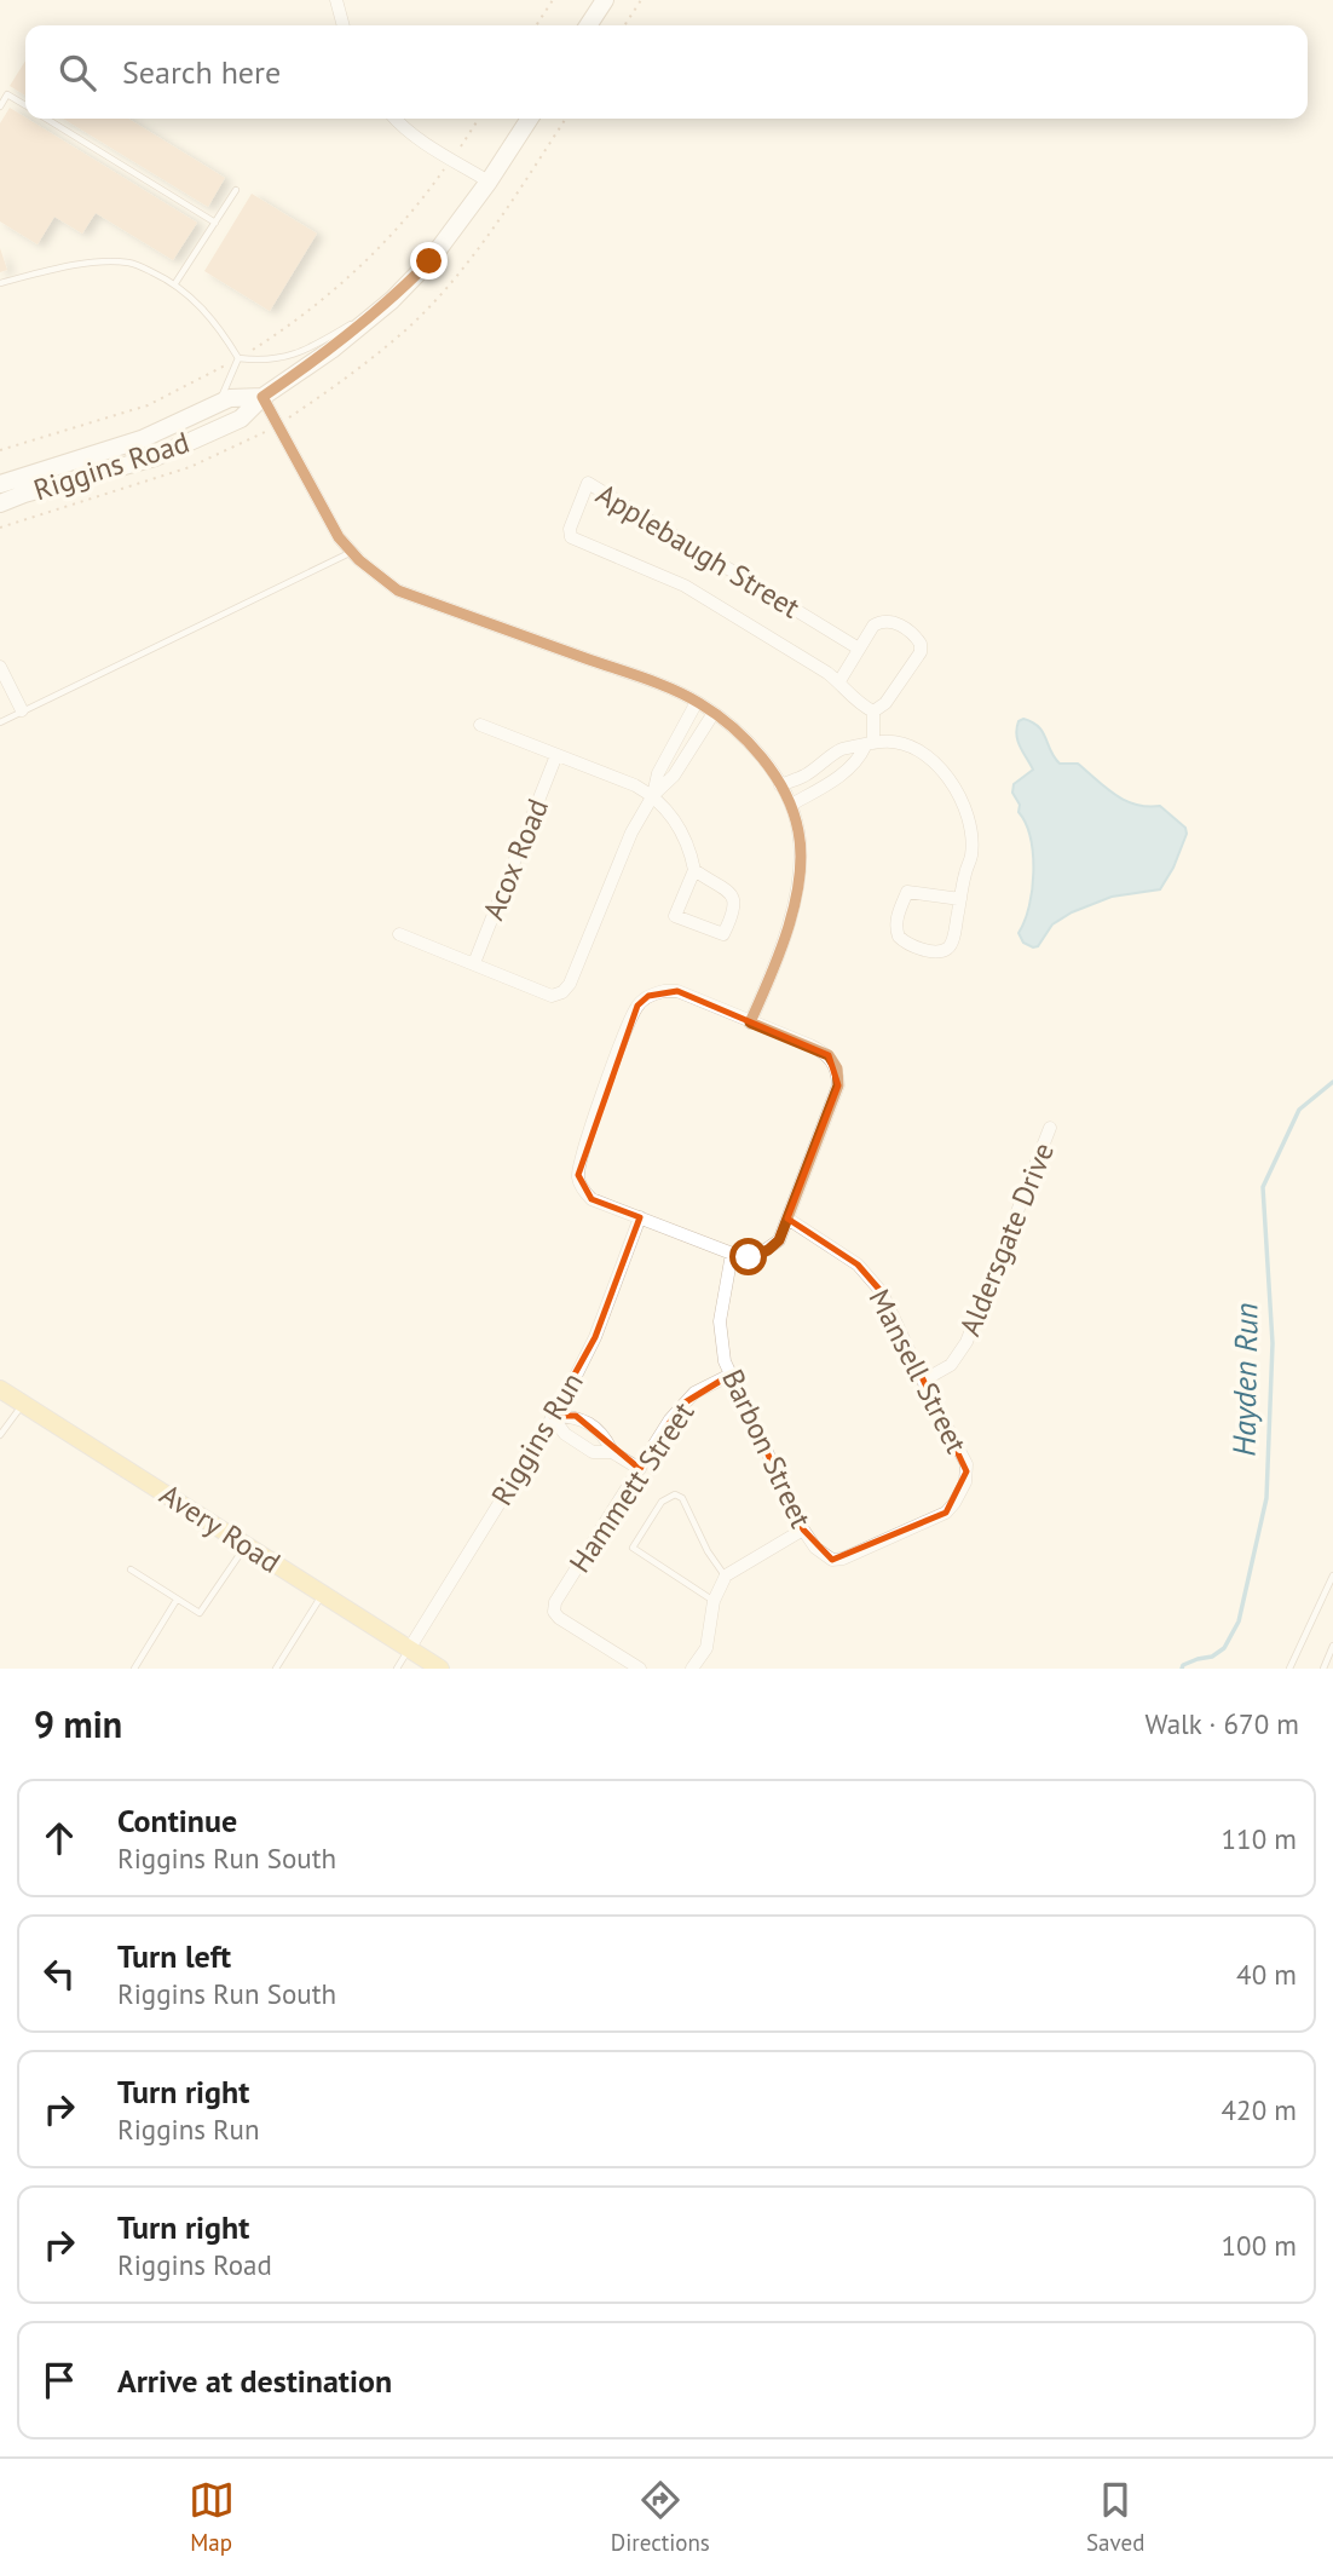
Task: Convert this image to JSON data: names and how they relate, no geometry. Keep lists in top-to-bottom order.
{
  "streets": {
    "main road": ["Riggins Road", "Avery Road"],
    "street": [
      "Applebaugh Street",
      "Acox Road",
      "Aldersgate Drive",
      "Mansell Street",
      "Riggins Run",
      "Barbon Street",
      "Hammett Street"
    ]
  },
  "crossings": [
    ["Aldersgate Drive", "Mansell Street"],
    ["Mansell Street", "Riggins Run"],
    ["Mansell Street", "Barbon Street"],
    ["Riggins Run", "Barbon Street"],
    ["Riggins Run", "Avery Road"],
    ["Barbon Street", "Hammett Street"]
  ],
  "water": ["Hayden Run"],
  "page": {
    "search": "Search here",
    "heading": ["9 min", "Walk · 670 m"],
    "list": [
      ["Continue", "Riggins Run South", "110 m"],
      ["Turn left", "Riggins Run South", "40 m"],
      ["Turn right", "Riggins Run", "420 m"],
      ["Turn right", "Riggins Road", "100 m"],
      "Arrive at destination"
    ],
    "nav": ["Map", "Directions", "Saved"]
  }
}
